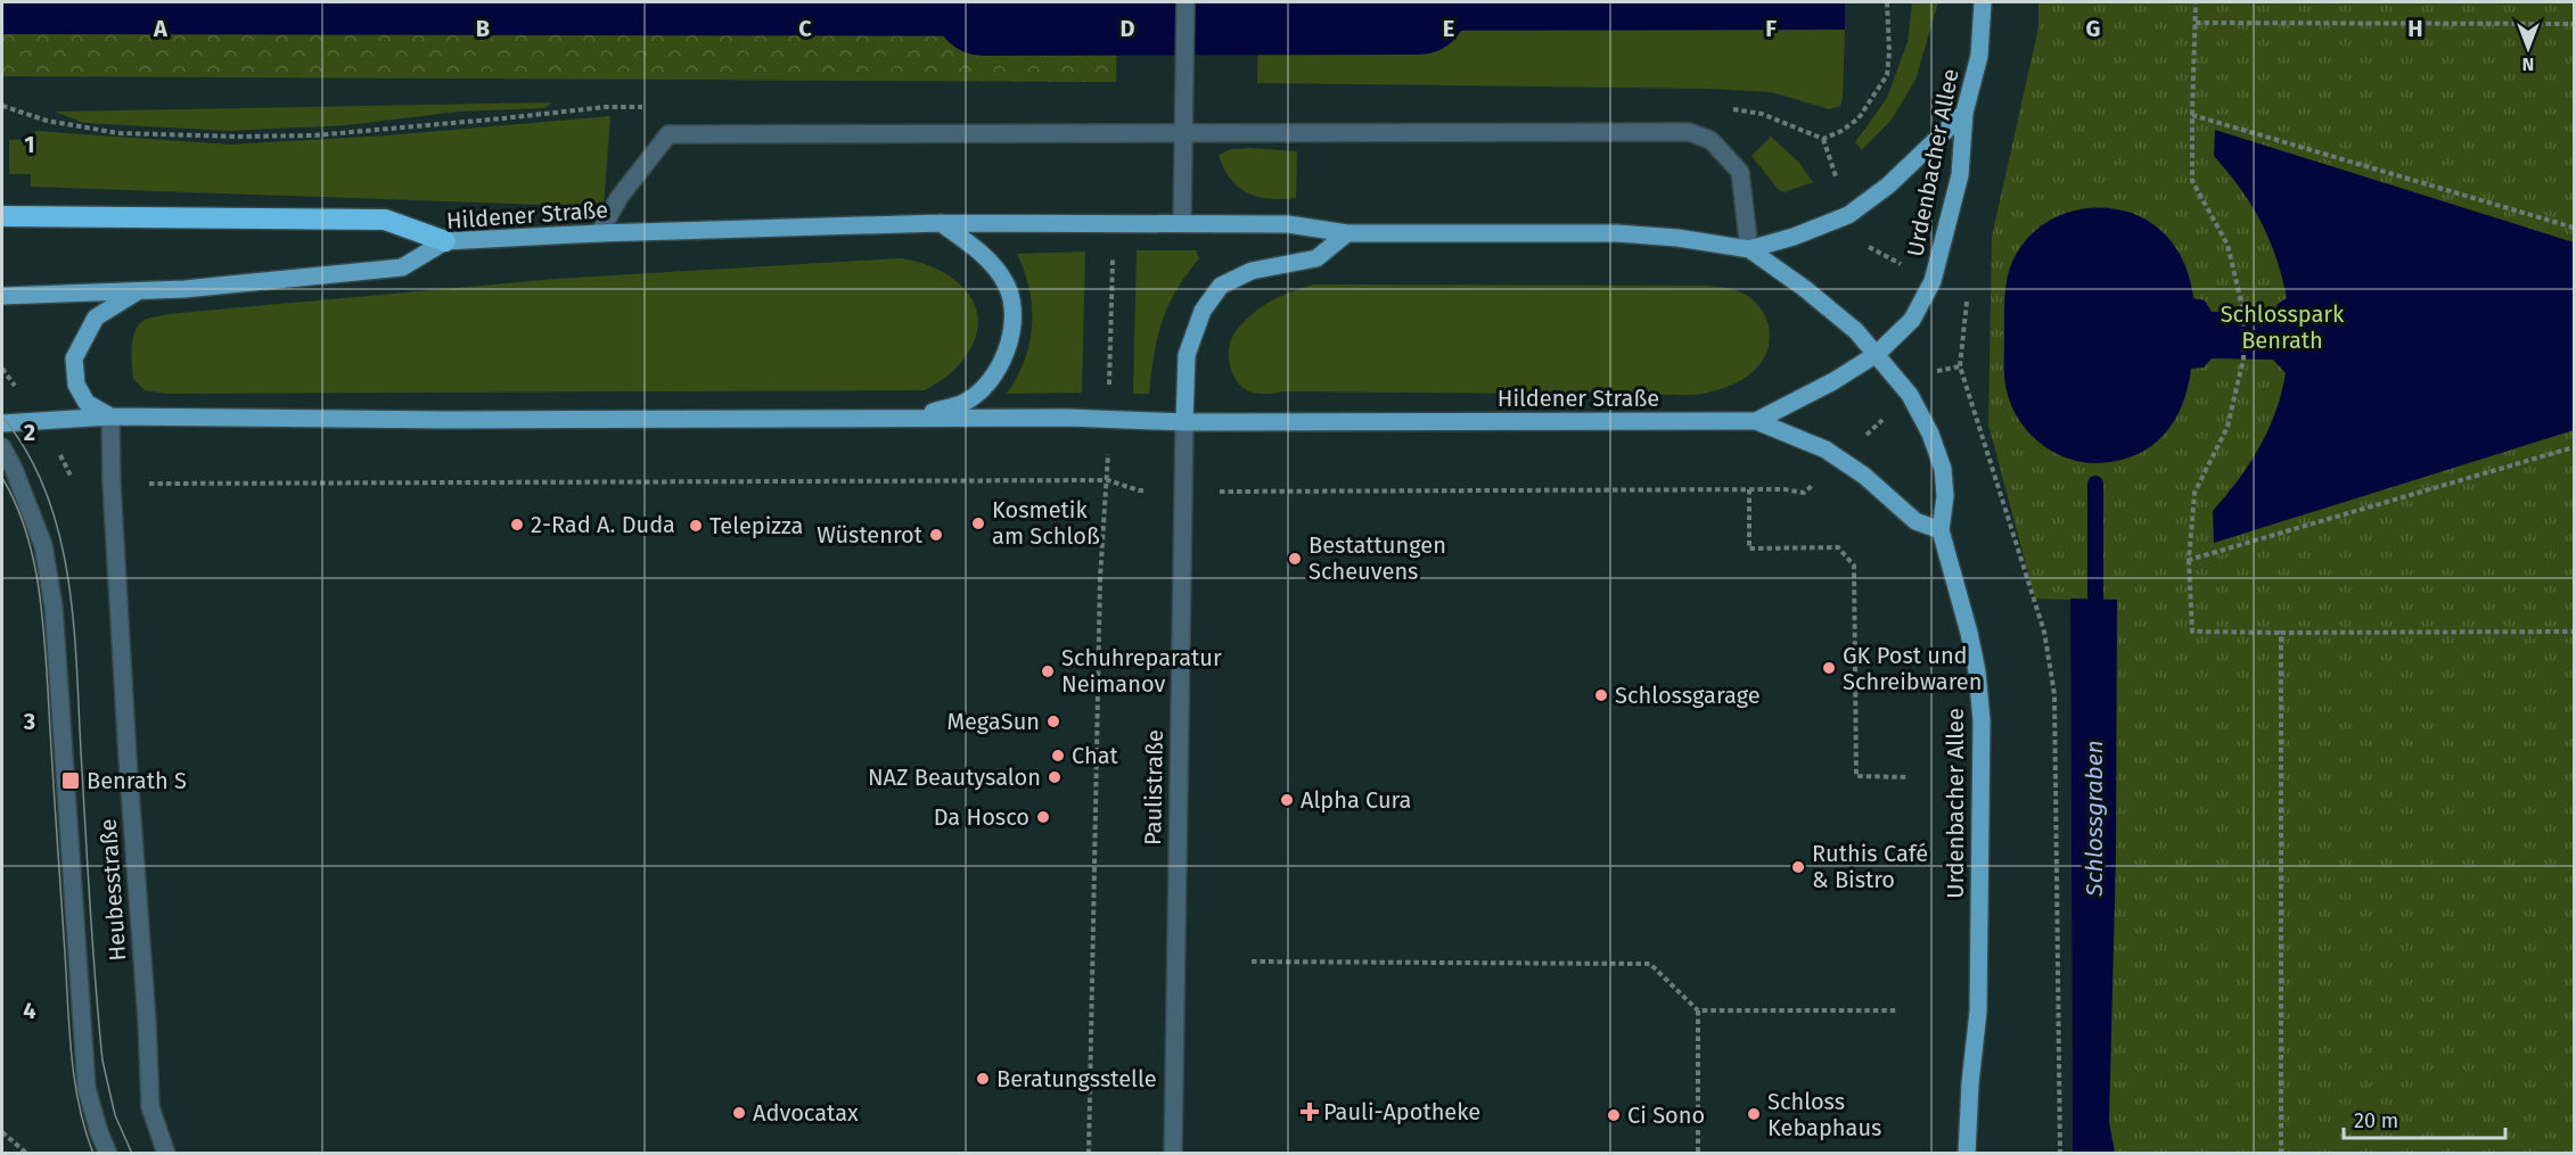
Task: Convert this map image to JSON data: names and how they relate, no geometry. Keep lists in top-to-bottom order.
{
  "streets": {
    "main road": ["Urdenbacher Allee", "Hildener Straße"],
    "street": ["Paulistraße", "Heubesstraße"]
  },
  "crossings": [
    ["Urdenbacher Allee", "Hildener Straße"],
    ["Hildener Straße", "Paulistraße"],
    ["Hildener Straße", "Heubesstraße"]
  ],
  "water": ["Schlossgraben"],
  "parks": ["Schlosspark Benrath"],
  "places": {
    "other": [
      "Kosmetik am Schloß",
      "2-Rad A. Duda",
      "Telepizza",
      "Wüstenrot",
      "Bestattungen Scheuvens",
      "GK Post und Schreibwaren",
      "Schuhreparatur Neimanov",
      "Schlossgarage",
      "MegaSun",
      "Chat",
      "NAZ Beautysalon",
      "Alpha Cura",
      "Da Hosco",
      "Ruthis Café & Bistro",
      "Beratungsstelle",
      "Advocatax",
      "Schloss Kebaphaus",
      "Ci Sono"
    ],
    "transit": ["Benrath S"],
    "health": ["Pauli-Apotheke"]
  },
  "scale_bar": "20 m",
  "north": "bottom",
  "grid": {
    "columns": [
      "A",
      "B",
      "C",
      "D",
      "E",
      "F",
      "G",
      "H"
    ],
    "rows": [
      "1",
      "2",
      "3",
      "4"
    ]
  }
}
